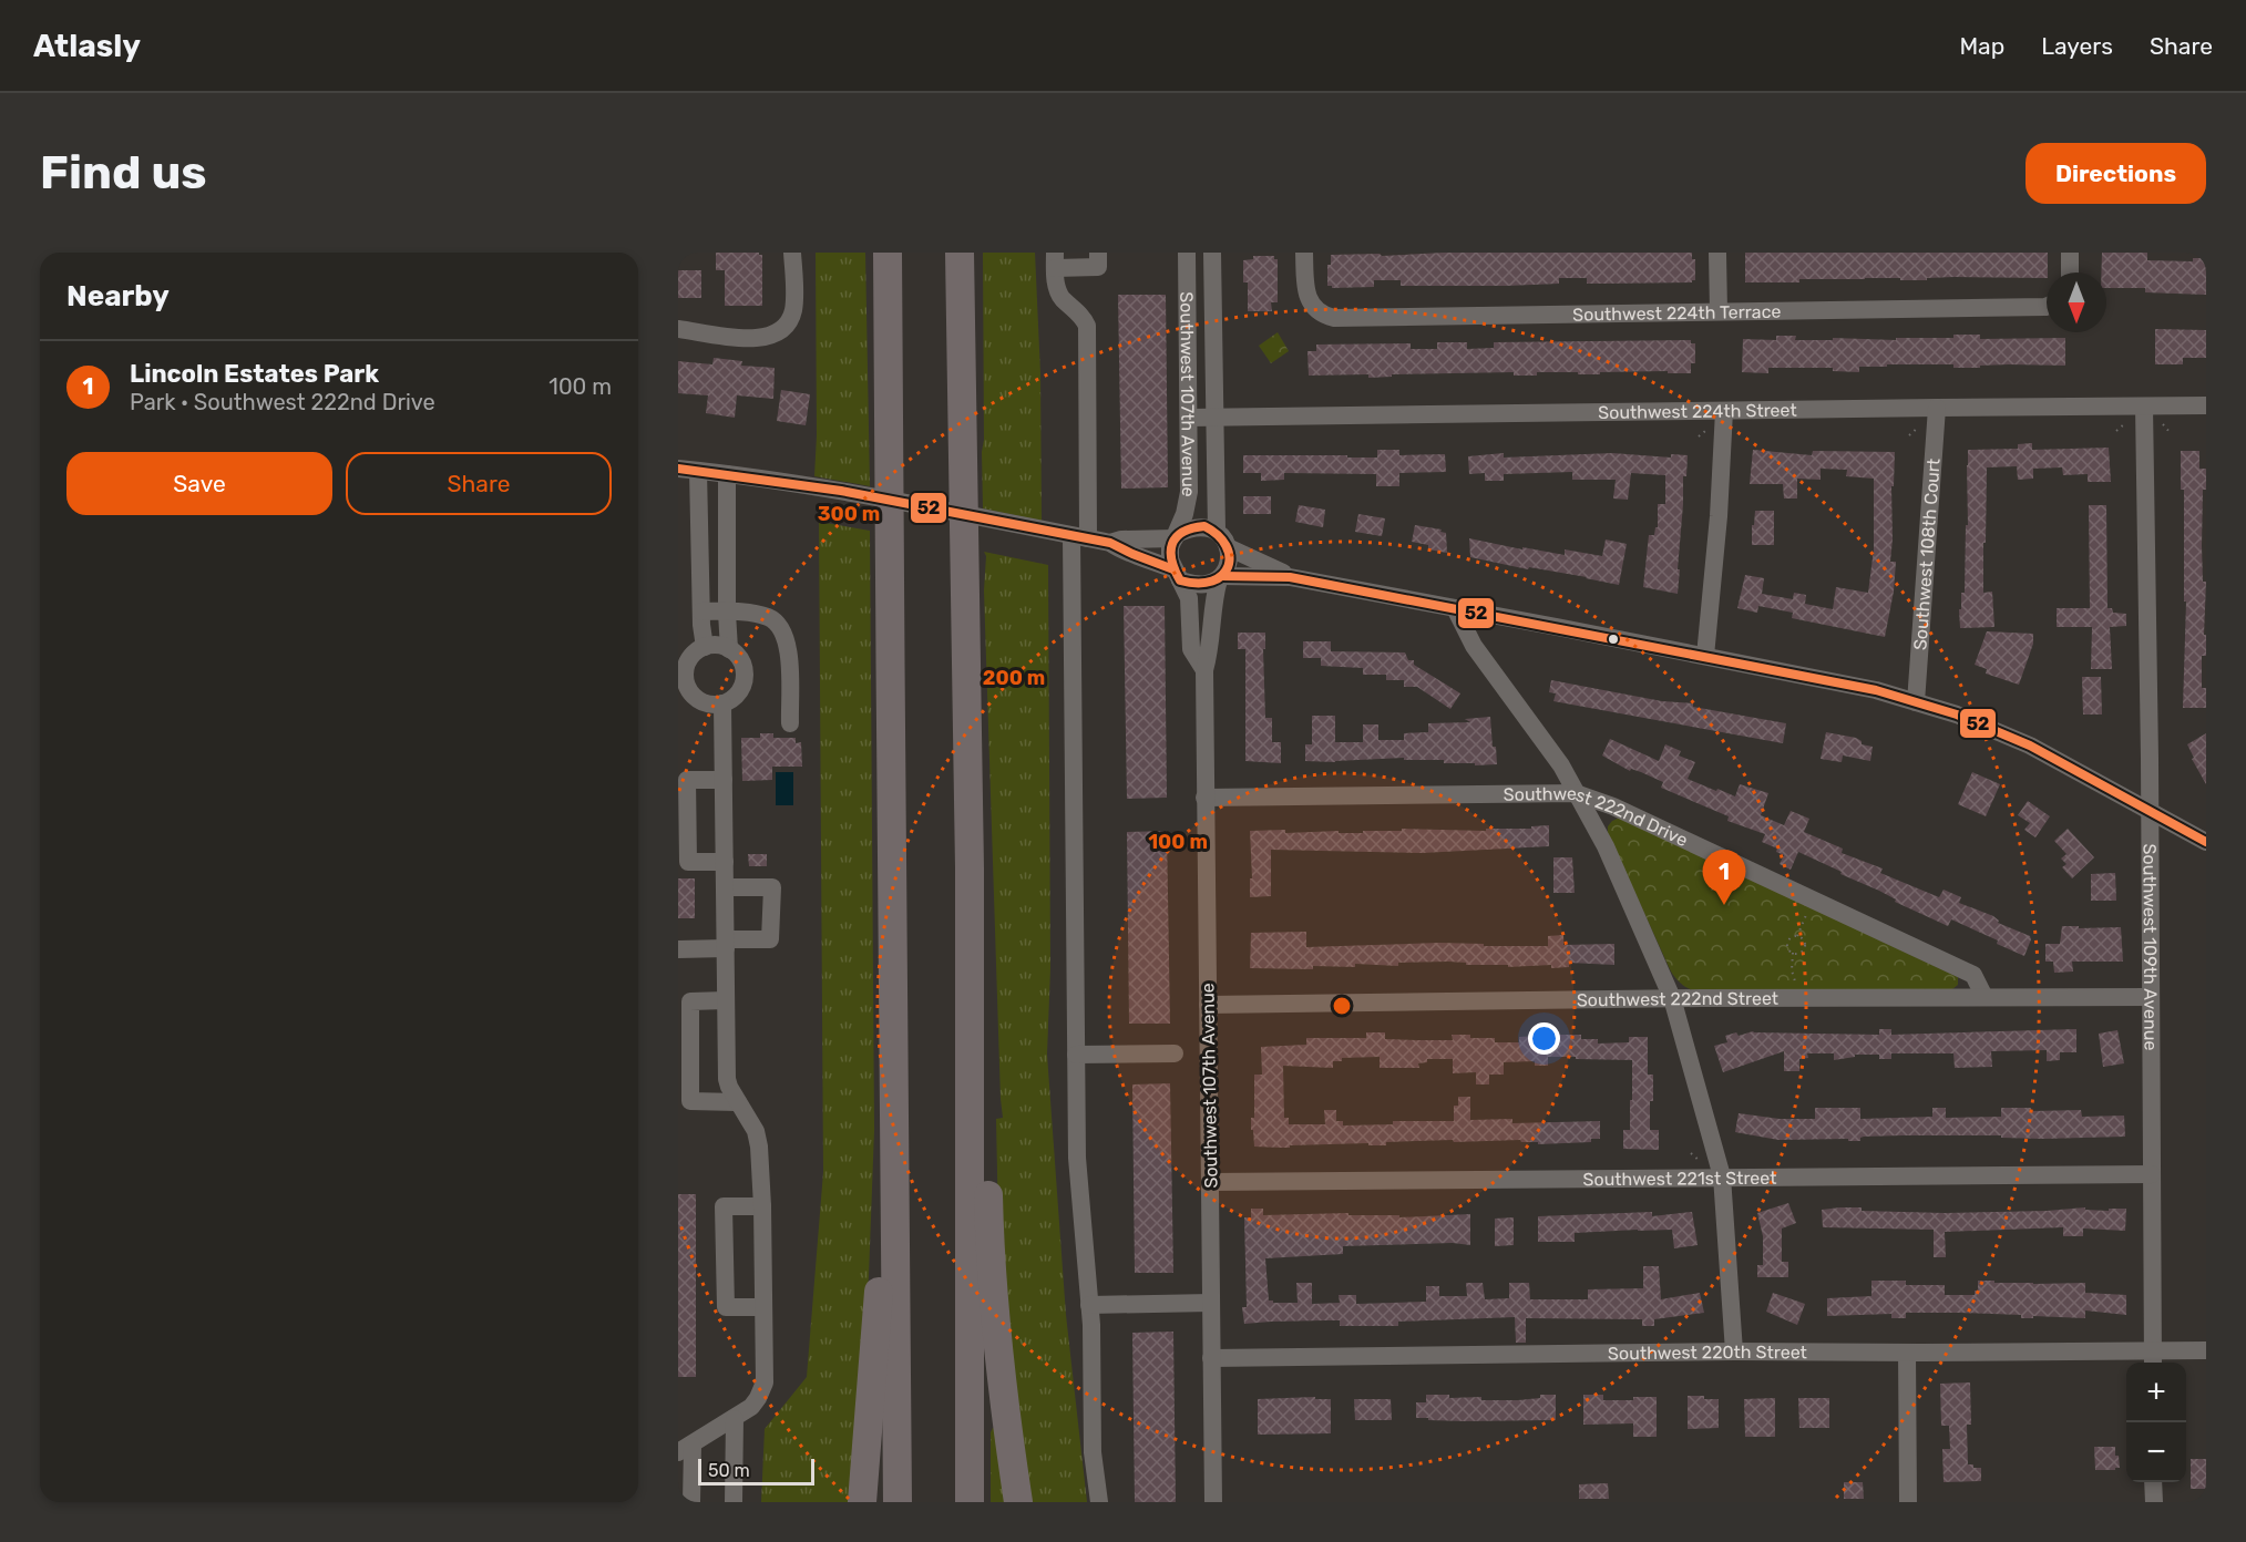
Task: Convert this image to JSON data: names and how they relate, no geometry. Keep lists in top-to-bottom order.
{
  "streets": {
    "street": [
      "Southwest 224th Terrace",
      "Southwest 107th Avenue",
      "Southwest 224th Street",
      "Southwest 108th Court",
      "Southwest 222nd Drive",
      "Southwest 109th Avenue",
      "Southwest 222nd Street",
      "Southwest 221st Street",
      "Southwest 220th Street"
    ]
  },
  "crossings": [
    ["Southwest 107th Avenue", "Southwest 224th Street"],
    ["Southwest 107th Avenue", "Southwest 222nd Drive"],
    ["Southwest 107th Avenue", "Southwest 222nd Street"],
    ["Southwest 107th Avenue", "Southwest 221st Street"],
    ["Southwest 107th Avenue", "Southwest 220th Street"],
    ["Southwest 224th Street", "Southwest 108th Court"],
    ["Southwest 224th Street", "Southwest 109th Avenue"],
    ["Southwest 222nd Drive", "Southwest 222nd Street"],
    ["Southwest 109th Avenue", "Southwest 222nd Street"],
    ["Southwest 109th Avenue", "Southwest 221st Street"],
    ["Southwest 109th Avenue", "Southwest 220th Street"]
  ],
  "lines": ["transit line 52"],
  "scale_bar": "50 m",
  "north": "bottom",
  "page": {
    "header": "Atlasly",
    "nav": ["Map", "Layers", "Share"],
    "buttons": [
      "Directions",
      ["Save", "Share"]
    ],
    "title": "Find us",
    "heading": "Nearby",
    "list": [
      {
        "mark": "1",
        "name": "Lincoln Estates Park",
        "note": "Park · Southwest 222nd Drive",
        "value": "100 m"
      }
    ],
    "pins": "1",
    "map_buttons": ["+", "−"],
    "scale": "50 m"
  },
  "rings": ["300 m", "200 m", "100 m"]
}
